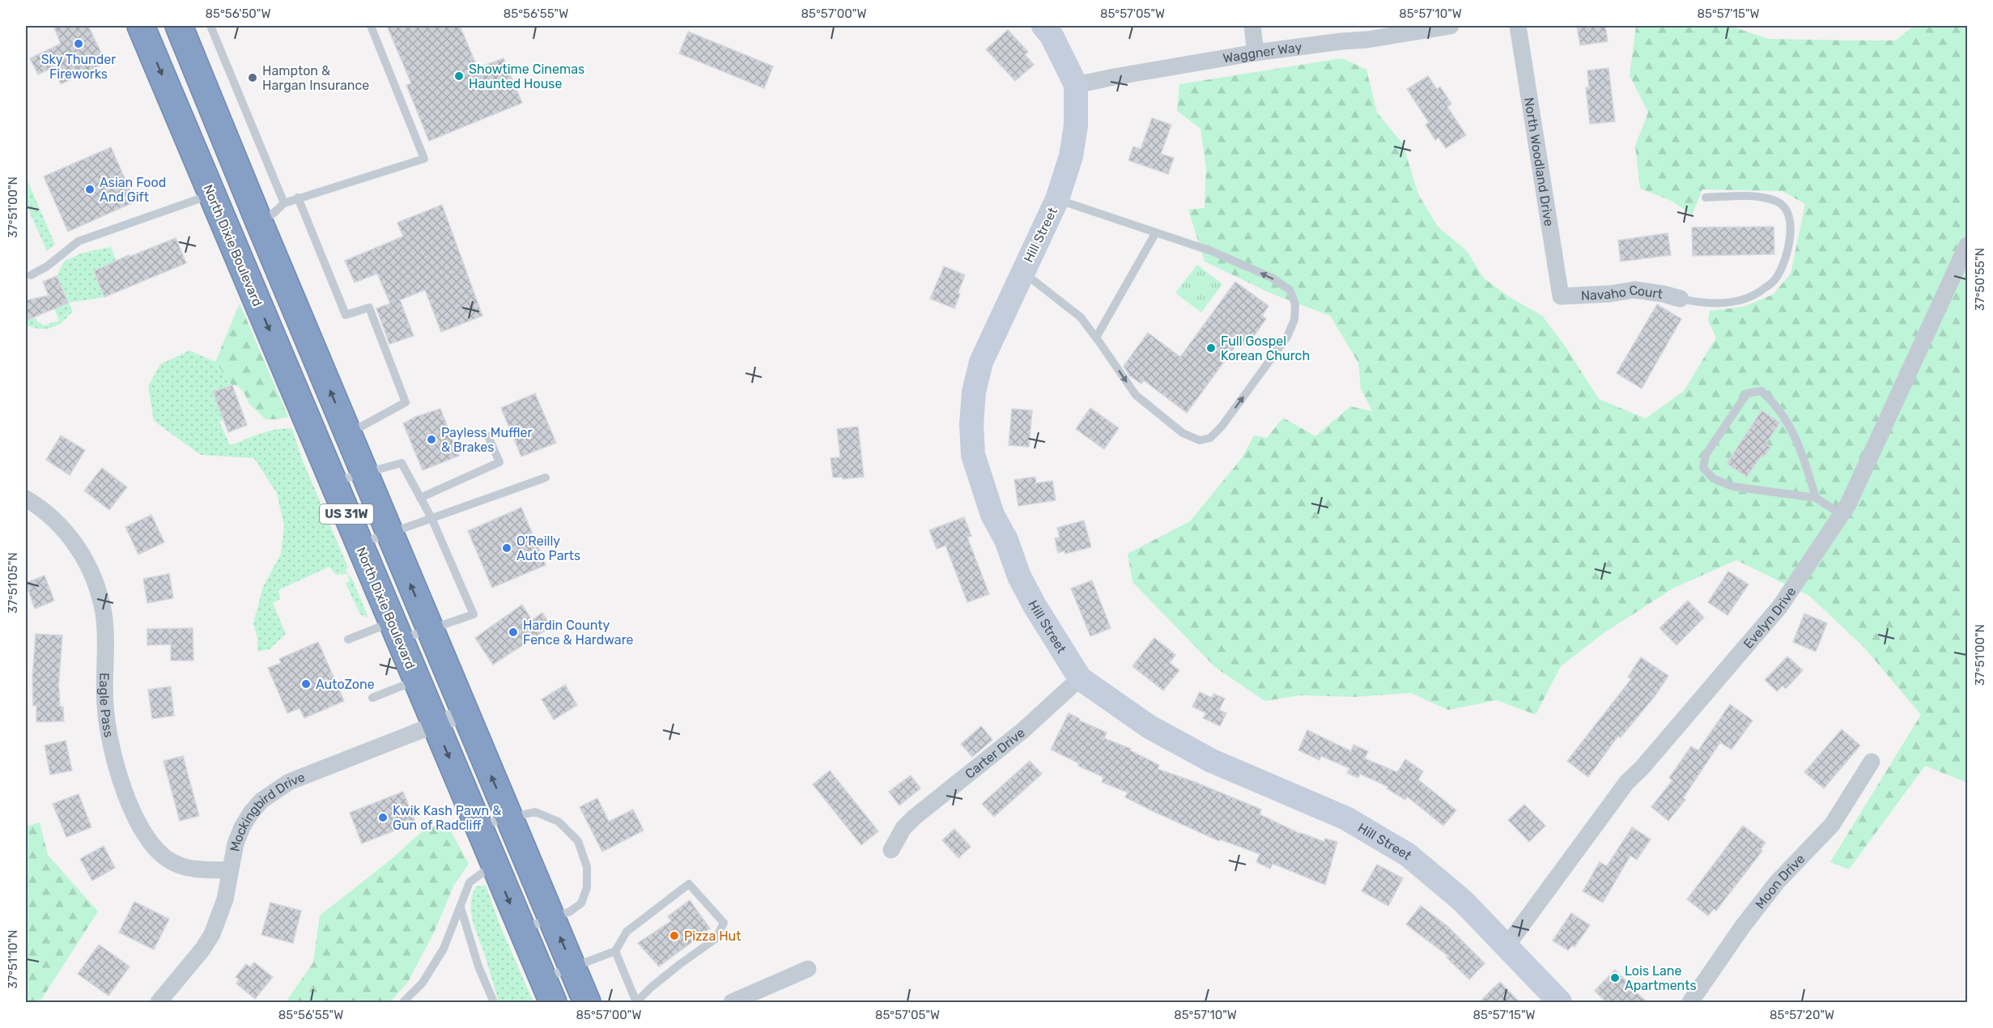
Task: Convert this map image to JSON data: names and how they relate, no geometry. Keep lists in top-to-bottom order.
{
  "streets": {
    "highway": ["North Dixie Boulevard", "US 31W"],
    "street": [
      "Waggner Way",
      "North Woodland Drive",
      "Hill Street",
      "Navaho Court",
      "Evelyn Drive",
      "Eagle Pass",
      "Carter Drive",
      "Mockingbird Drive",
      "Moon Drive"
    ]
  },
  "crossings": [
    ["Waggner Way", "Hill Street"],
    ["North Woodland Drive", "Navaho Court"],
    ["Hill Street", "Evelyn Drive"],
    ["Hill Street", "Carter Drive"],
    ["North Dixie Boulevard", "Mockingbird Drive"],
    ["US 31W", "Mockingbird Drive"],
    ["Eagle Pass", "Mockingbird Drive"]
  ],
  "places": [
    "Sky Thunder Fireworks",
    "Showtime Cinemas Haunted House",
    "Hampton & Hargan Insurance",
    "Asian Food And Gift",
    "Full Gospel Korean Church",
    "Payless Muffler & Brakes",
    "O'Reilly Auto Parts",
    "Hardin County Fence & Hardware",
    "AutoZone",
    "Kwik Kash Pawn & Gun of Radcliff",
    "Pizza Hut",
    "Lois Lane Apartments"
  ],
  "coordinates": [
    "85°56'50\"W",
    "85°56'55\"W",
    "85°57'00\"W",
    "85°57'05\"W",
    "85°57'10\"W",
    "85°57'15\"W",
    "37°51'00\"N",
    "37°50'55\"N",
    "37°51'05\"N",
    "37°51'10\"N",
    "85°57'20\"W"
  ]
}
